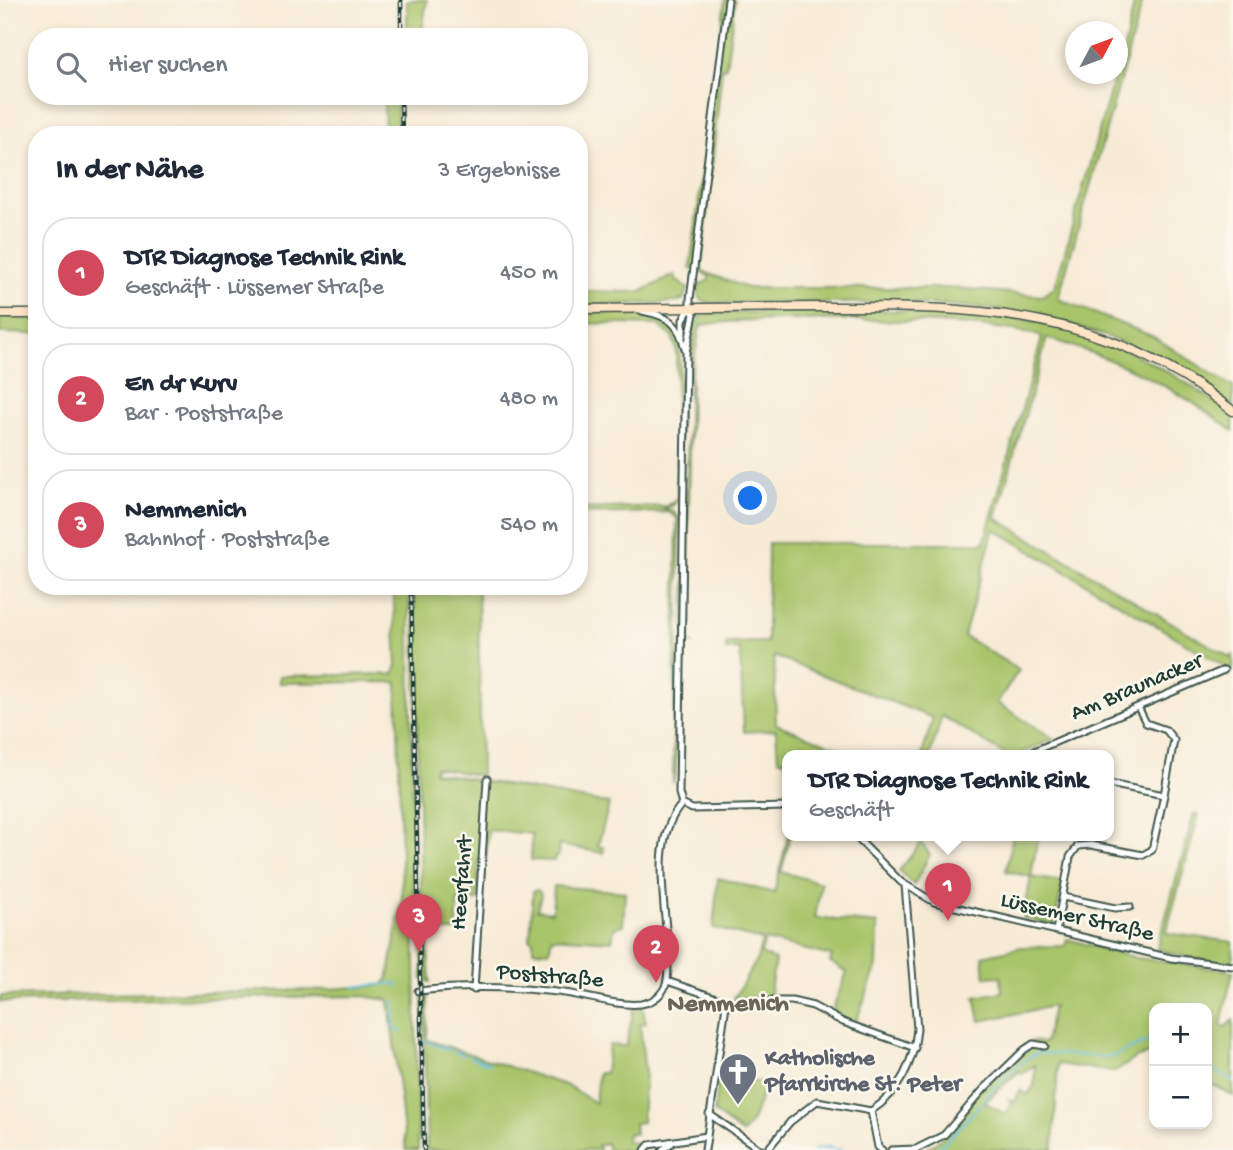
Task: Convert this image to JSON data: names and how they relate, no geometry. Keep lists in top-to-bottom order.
{
  "streets": {
    "street": [
      "Am Braunacker",
      "Heerfahrt",
      "Lüssemer Straße",
      "Poststraße"
    ]
  },
  "crossings": [
    ["Heerfahrt", "Poststraße"]
  ],
  "districts": ["Nemmenich"],
  "places": {
    "church": ["Katholische Pfarrkirche St. Peter"]
  },
  "north": "top right",
  "page": {
    "search": "Hier suchen",
    "heading": ["In der Nähe", "3 Ergebnisse"],
    "list": [
      {
        "mark": "1",
        "name": "DTR Diagnose Technik Rink",
        "note": "Geschäft · Lüssemer Straße",
        "value": "450 m"
      },
      {
        "mark": "2",
        "name": "En dr Kurv",
        "note": "Bar · Poststraße",
        "value": "480 m"
      },
      {
        "mark": "3",
        "name": "Nemmenich",
        "note": "Bahnhof · Poststraße",
        "value": "540 m"
      }
    ],
    "popup": ["DTR Diagnose Technik Rink", "Geschäft"],
    "pins": ["1", "3", "2"],
    "map_buttons": ["+", "−"]
  }
}
